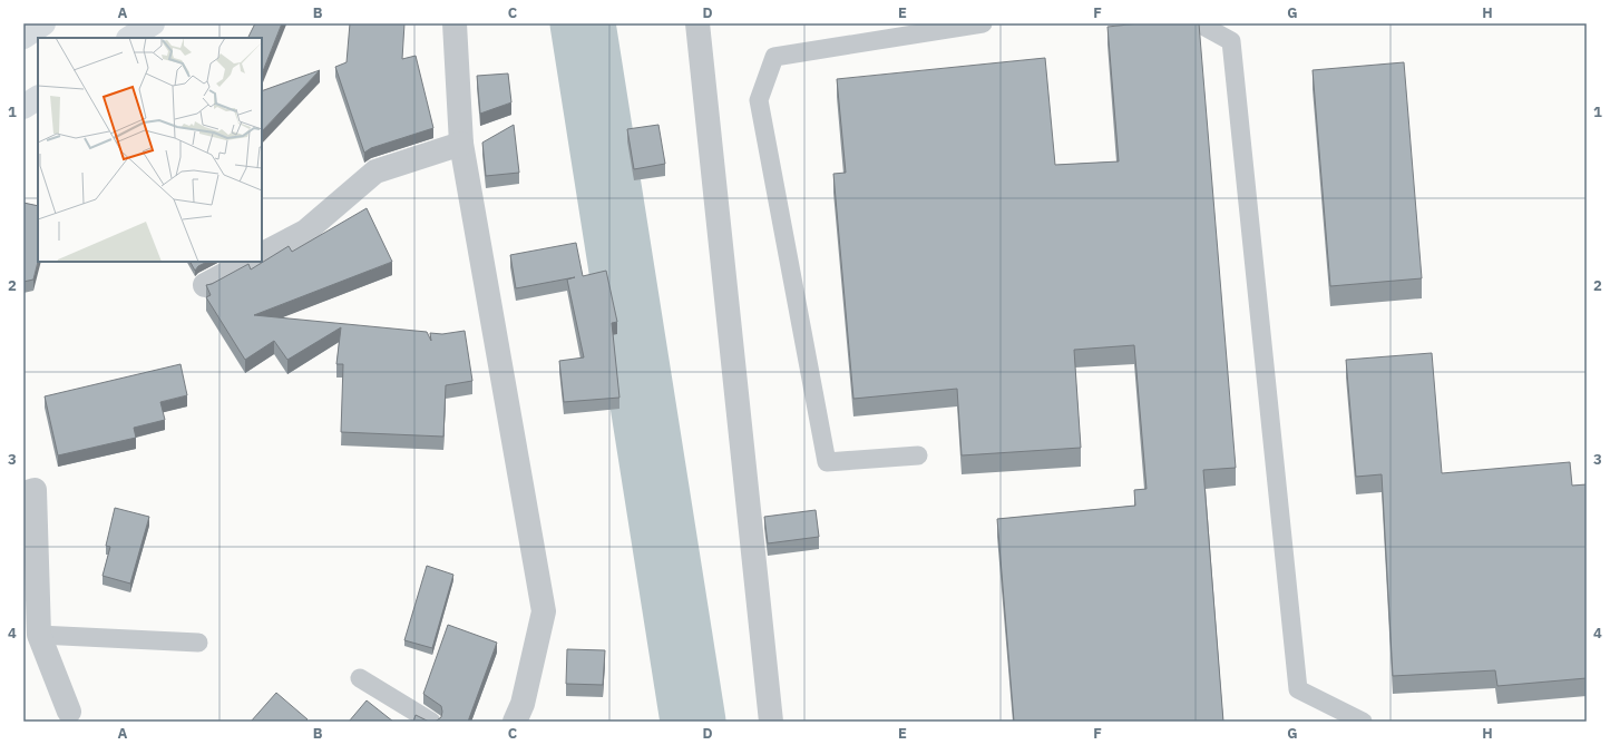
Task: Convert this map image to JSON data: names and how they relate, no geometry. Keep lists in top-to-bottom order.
{
  "grid": {
    "columns": [
      "A",
      "B",
      "C",
      "D",
      "E",
      "F",
      "G",
      "H"
    ],
    "rows": [
      "1",
      "2",
      "3",
      "4"
    ]
  }
}
